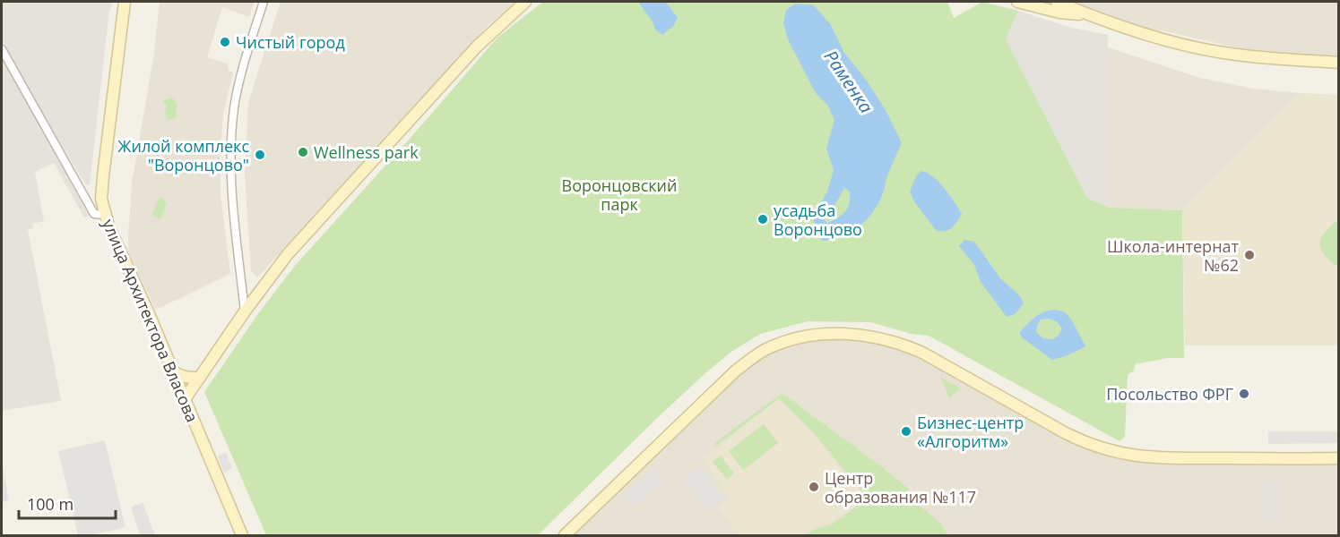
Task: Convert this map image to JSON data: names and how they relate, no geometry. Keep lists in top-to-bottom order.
{
  "streets": {
    "street": ["улица Архитектора Власова"]
  },
  "water": ["Раменка"],
  "parks": ["Воронцовский парк"],
  "places": [
    "Чистый город",
    "Wellness park",
    "Жилой комплекс \"Воронцово\"",
    "усадьба Воронцово",
    "Школа-интернат №62",
    "Посольство ФРГ",
    "Бизнес-центр «Алгоритм»",
    "Центр образования №117"
  ],
  "scale_bar": "100 m"
}
